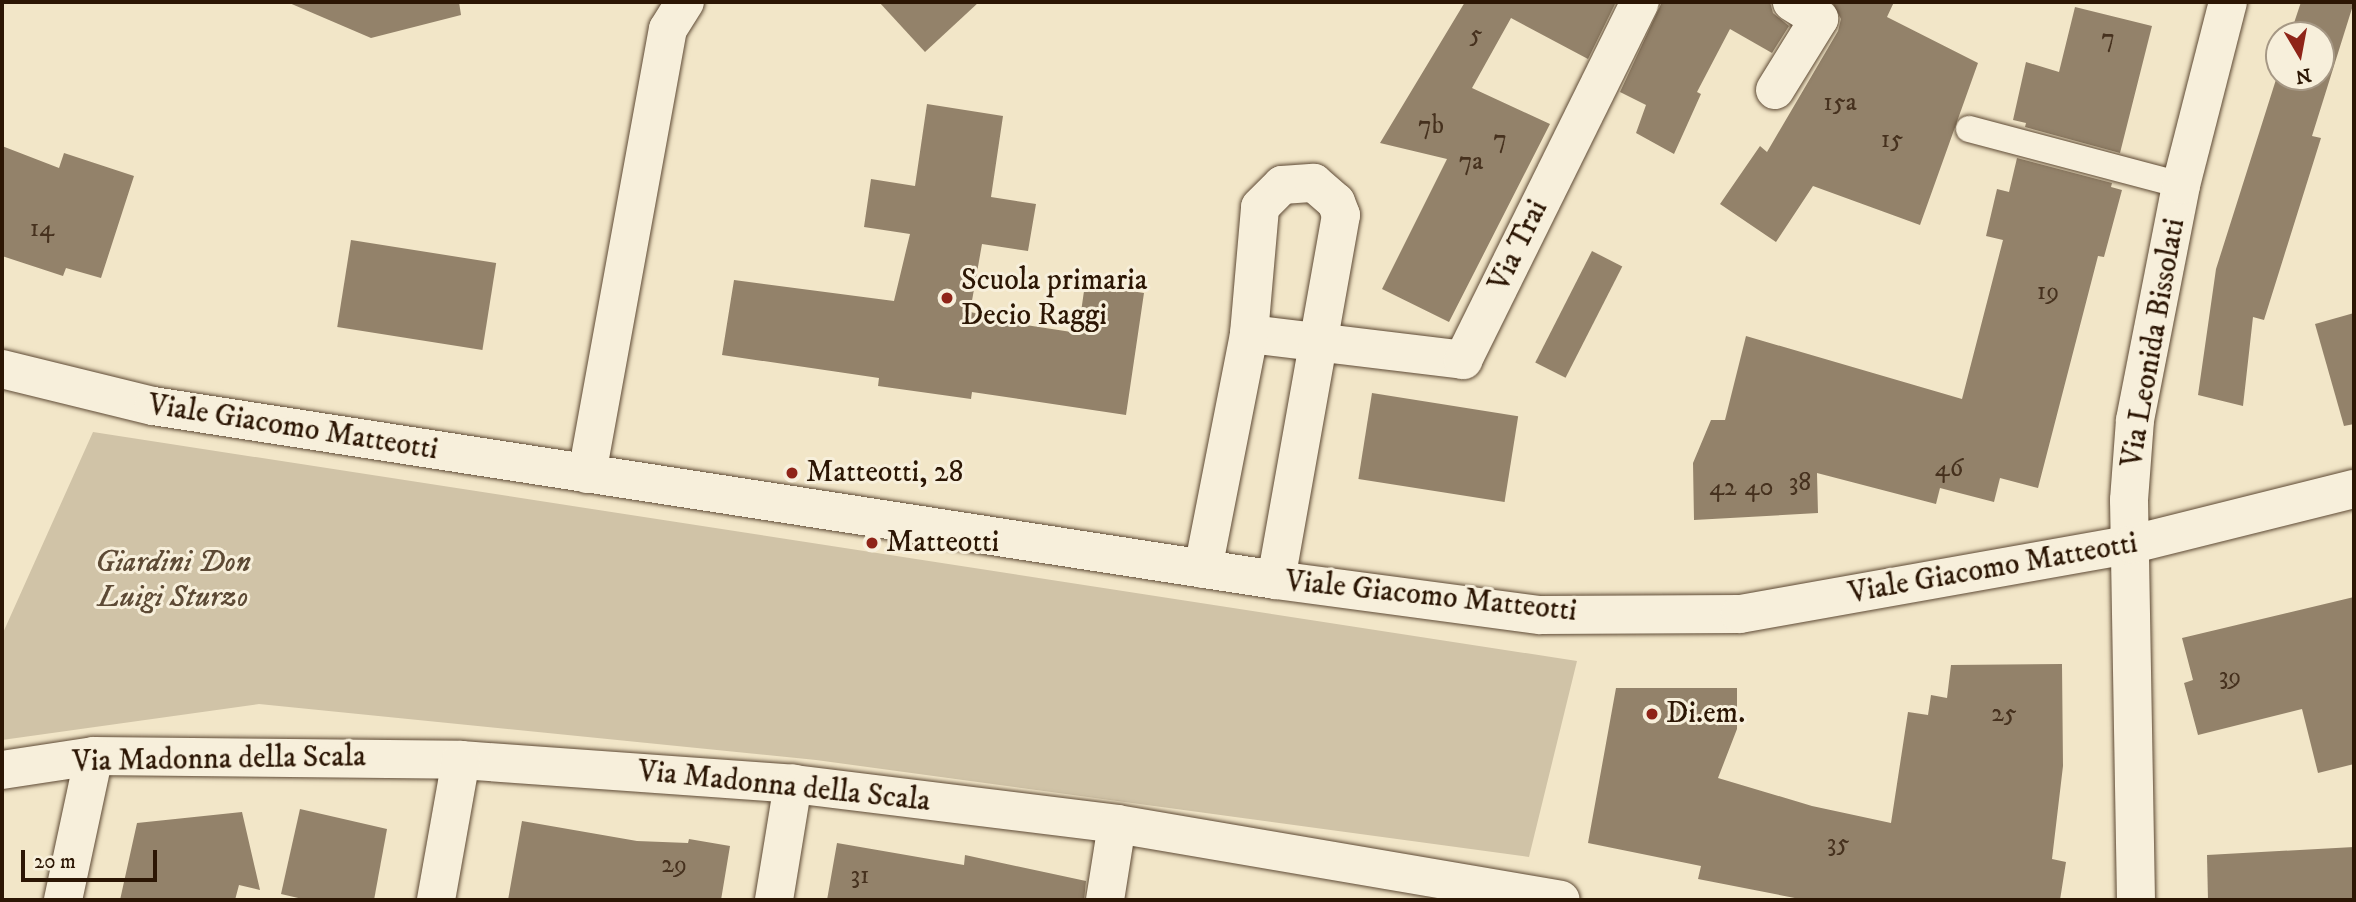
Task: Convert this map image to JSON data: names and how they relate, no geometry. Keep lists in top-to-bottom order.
{
  "streets": {
    "street": [
      "Via Trai",
      "Via Leonida Bissolati",
      "Viale Giacomo Matteotti",
      "Via Madonna della Scala"
    ]
  },
  "crossings": [
    ["Via Leonida Bissolati", "Viale Giacomo Matteotti"]
  ],
  "parks": ["Giardini Don Luigi Sturzo"],
  "places": [
    "Scuola primaria Decio Raggi",
    "Matteotti, 28",
    "Matteotti",
    "Di.em."
  ],
  "house_numbers": [
    "5",
    "7",
    "15a",
    "7b",
    "7",
    "15",
    "7a",
    "14",
    "19",
    "46",
    "38",
    "42",
    "40",
    "39",
    "25",
    "35",
    "29",
    "31"
  ],
  "scale_bar": "20 m",
  "north": "bottom"
}
